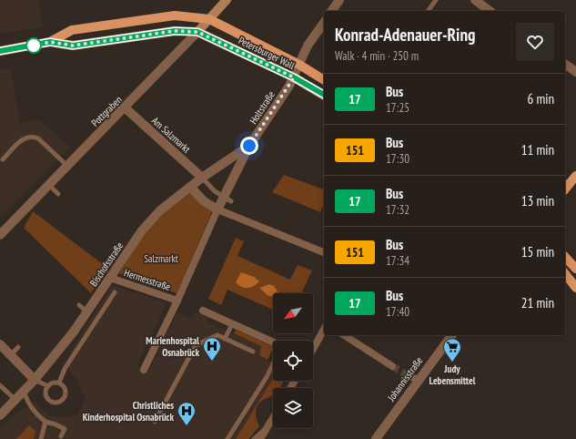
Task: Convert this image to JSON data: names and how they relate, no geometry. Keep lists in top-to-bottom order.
{
  "streets": {
    "main road": ["Petersburger Wall", "Pottgraben"],
    "street": [
      "Holtstraße",
      "Am Salzmarkt",
      "Bischofsstraße",
      "Hermesstraße",
      "Johannisstraße"
    ]
  },
  "crossings": [
    ["Petersburger Wall", "Holtstraße"],
    ["Petersburger Wall", "Pottgraben"],
    ["Holtstraße", "Bischofsstraße"],
    ["Holtstraße", "Hermesstraße"],
    ["Pottgraben", "Am Salzmarkt"],
    ["Am Salzmarkt", "Bischofsstraße"],
    ["Bischofsstraße", "Hermesstraße"]
  ],
  "parks": ["Salzmarkt"],
  "places": {
    "hospital": ["Marienhospital Osnabrück", "Christliches Kinderhospital Osnabrück"],
    "supermarket": ["Judy Lebensmittel"]
  },
  "lines": ["bus line 17"],
  "north": "bottom left",
  "page": {
    "heading": ["Konrad-Adenauer-Ring", "Walk · 4 min · 250 m"],
    "list": [
      {
        "mark": "17",
        "name": "Bus",
        "note": "17:25",
        "value": "6 min"
      },
      {
        "mark": "151",
        "name": "Bus",
        "note": "17:30",
        "value": "11 min"
      },
      {
        "mark": "17",
        "name": "Bus",
        "note": "17:32",
        "value": "13 min"
      },
      {
        "mark": "151",
        "name": "Bus",
        "note": "17:34",
        "value": "15 min"
      },
      {
        "mark": "17",
        "name": "Bus",
        "note": "17:40",
        "value": "21 min"
      }
    ]
  }
}
